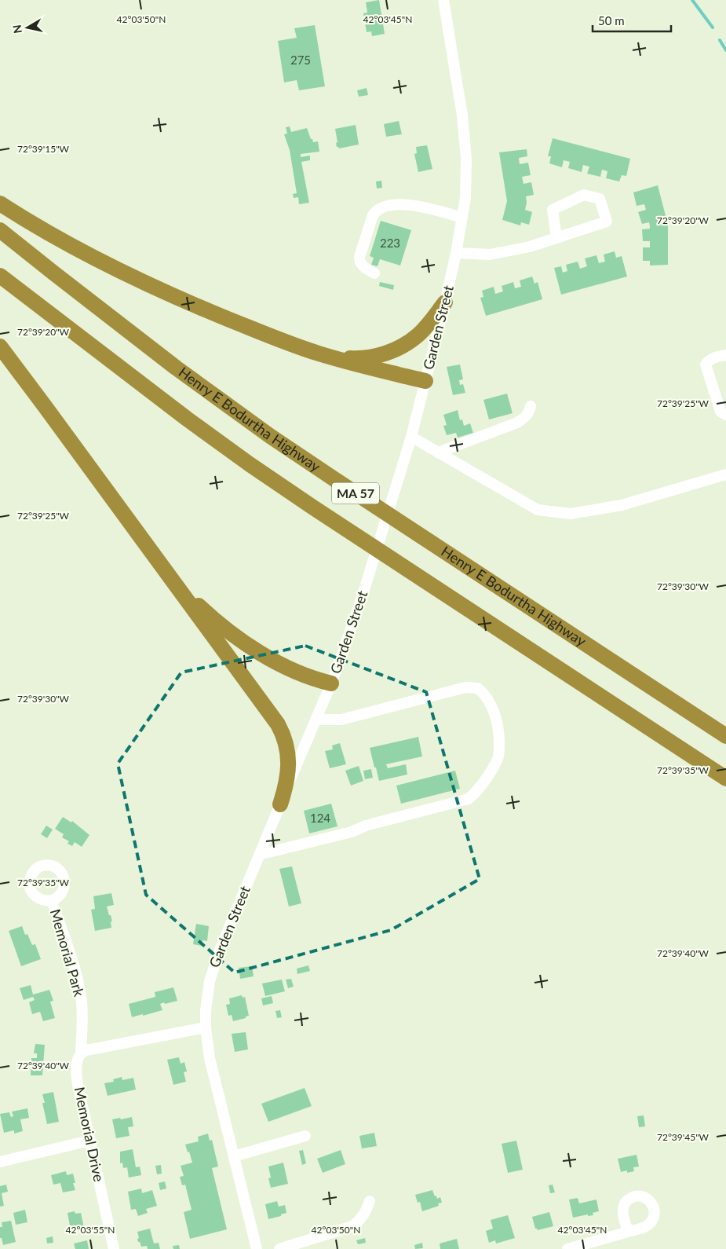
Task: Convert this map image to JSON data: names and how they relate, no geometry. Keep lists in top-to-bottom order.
{
  "streets": {
    "highway": ["Henry E Bodurtha Highway", "MA 57"],
    "street": ["Garden Street", "Memorial Park", "Memorial Drive"]
  },
  "crossings": [
    ["Memorial Park", "Memorial Drive"]
  ],
  "house_numbers": ["275", "223", "124"],
  "scale_bar": "50 m",
  "north": "left",
  "coordinates": [
    "42°03'50\"N",
    "42°03'45\"N",
    "72°39'15\"W",
    "72°39'20\"W",
    "72°39'25\"W",
    "72°39'30\"W",
    "72°39'35\"W",
    "72°39'40\"W",
    "72°39'45\"W",
    "42°03'55\"N"
  ]
}
